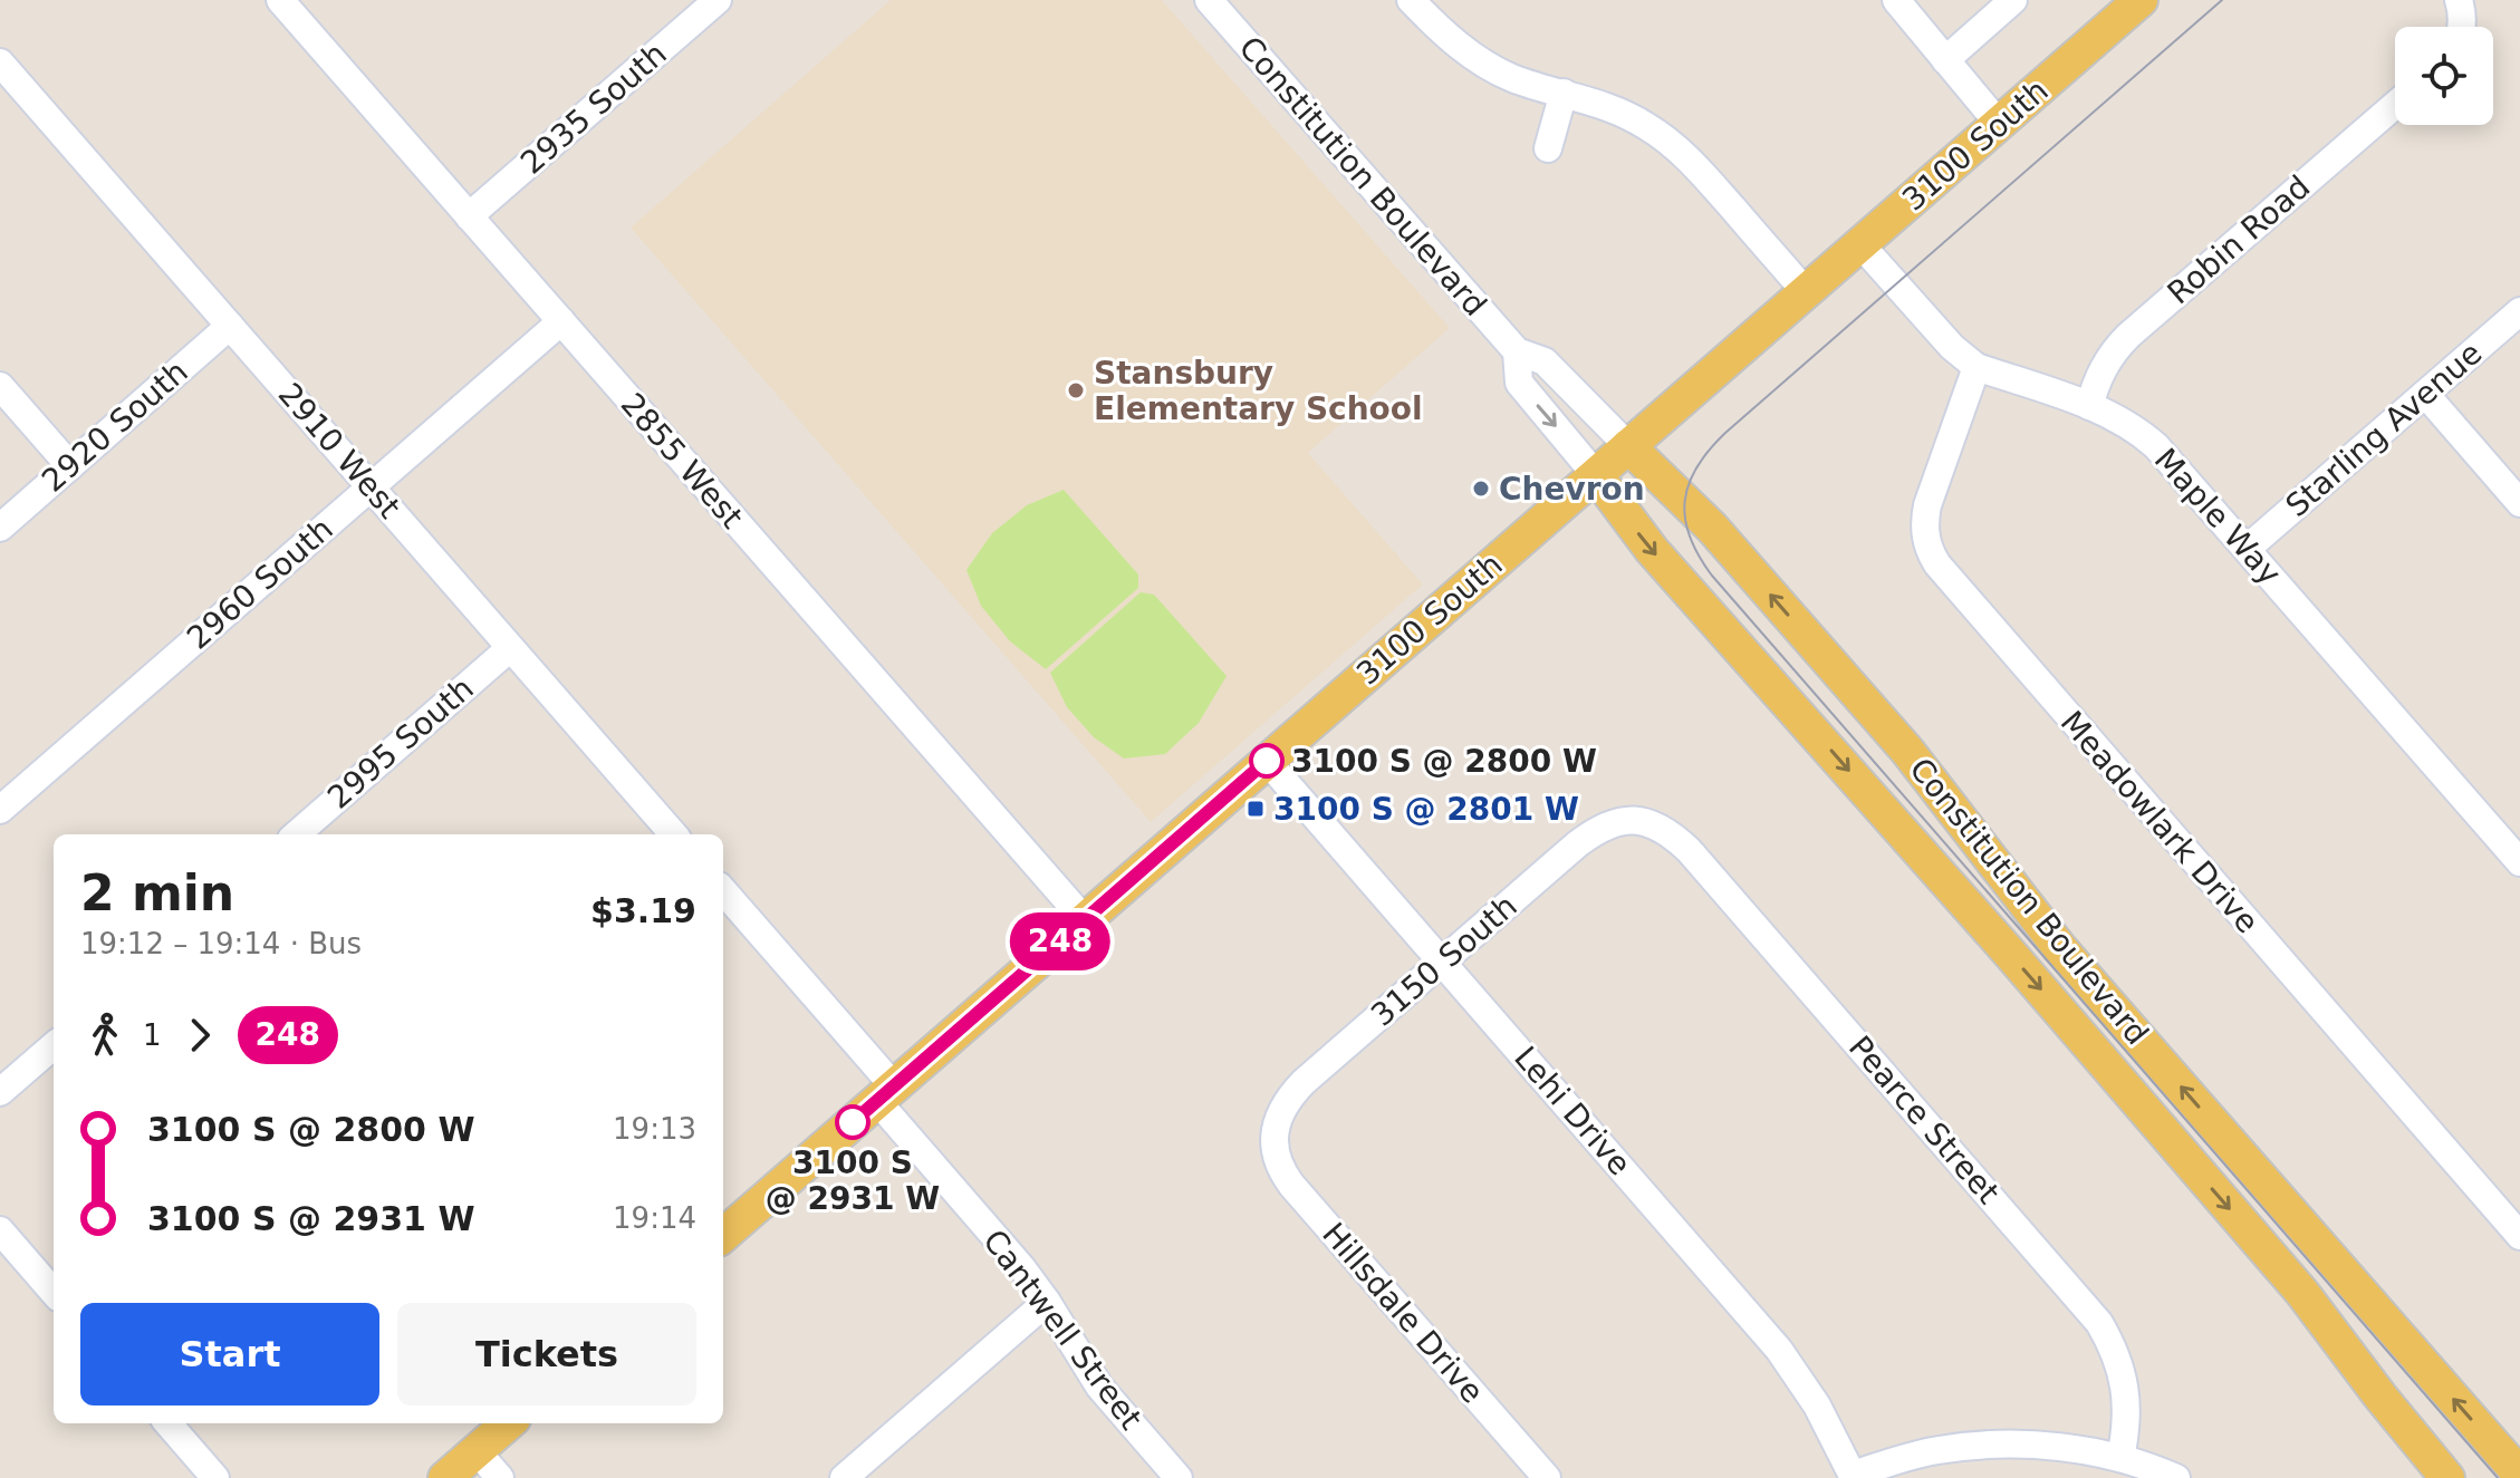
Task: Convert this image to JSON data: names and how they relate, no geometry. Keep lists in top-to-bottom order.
{
  "streets": {
    "main road": ["3100 South", "Constitution Boulevard"],
    "street": [
      "2935 South",
      "Robin Road",
      "2920 South",
      "Starling Avenue",
      "2910 West",
      "2855 West",
      "Maple Way",
      "2960 South",
      "2995 South",
      "Meadowlark Drive",
      "3150 South",
      "Lehi Drive",
      "Pearce Street",
      "Hillsdale Drive",
      "Cantwell Street"
    ]
  },
  "crossings": [
    ["2935 South", "2855 West"],
    ["3100 South", "Constitution Boulevard"],
    ["3100 South", "2855 West"],
    ["3100 South", "Maple Way"],
    ["3100 South", "Lehi Drive"],
    ["3100 South", "Cantwell Street"],
    ["Robin Road", "Maple Way"],
    ["2920 South", "2910 West"],
    ["Starling Avenue", "Maple Way"],
    ["2910 West", "2960 South"],
    ["2910 West", "2995 South"],
    ["2855 West", "2960 South"],
    ["Maple Way", "Meadowlark Drive"],
    ["3150 South", "Lehi Drive"],
    ["3150 South", "Pearce Street"],
    ["3150 South", "Hillsdale Drive"]
  ],
  "places": {
    "other": [
      "Stansbury Elementary School",
      "Chevron",
      "3100 S @ 2800 W",
      "3100 S @ 2931 W"
    ],
    "transit": ["3100 S @ 2801 W"]
  },
  "lines": ["bus line 248"],
  "page": {
    "on_map": "248",
    "heading": ["2 min", "19:12 – 19:14 · Bus", "$3.19"],
    "legs": ["1", "248"],
    "list": [
      {
        "name": "3100 S @ 2800 W",
        "value": "19:13"
      },
      {
        "name": "3100 S @ 2931 W",
        "value": "19:14"
      }
    ],
    "buttons": ["Start", "Tickets"]
  }
}
